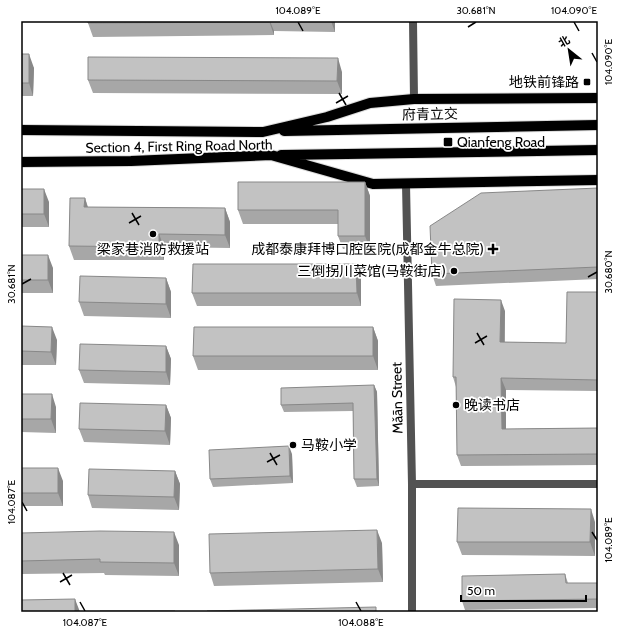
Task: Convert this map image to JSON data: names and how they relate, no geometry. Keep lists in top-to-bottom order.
{
  "streets": {
    "main road": ["府青立交", "Section 4, First Ring Road North"],
    "street": ["Mǎān Street"]
  },
  "crossings": [
    ["府青立交", "Section 4, First Ring Road North"],
    ["Section 4, First Ring Road North", "Mǎān Street"]
  ],
  "places": {
    "transit": ["地铁前锋路", "Qianfeng Road"],
    "other": [
      "梁家巷消防救援站",
      "三倒拐川菜馆(马鞍街店)",
      "晚读书店",
      "马鞍小学"
    ],
    "health": ["成都泰康拜博口腔医院(成都金牛总院)"]
  },
  "scale_bar": "50 m",
  "north": "top left",
  "coordinates": [
    "104.089°E",
    "30.681°N",
    "104.090°E",
    "30.680°N",
    "104.087°E",
    "104.088°E"
  ]
}
